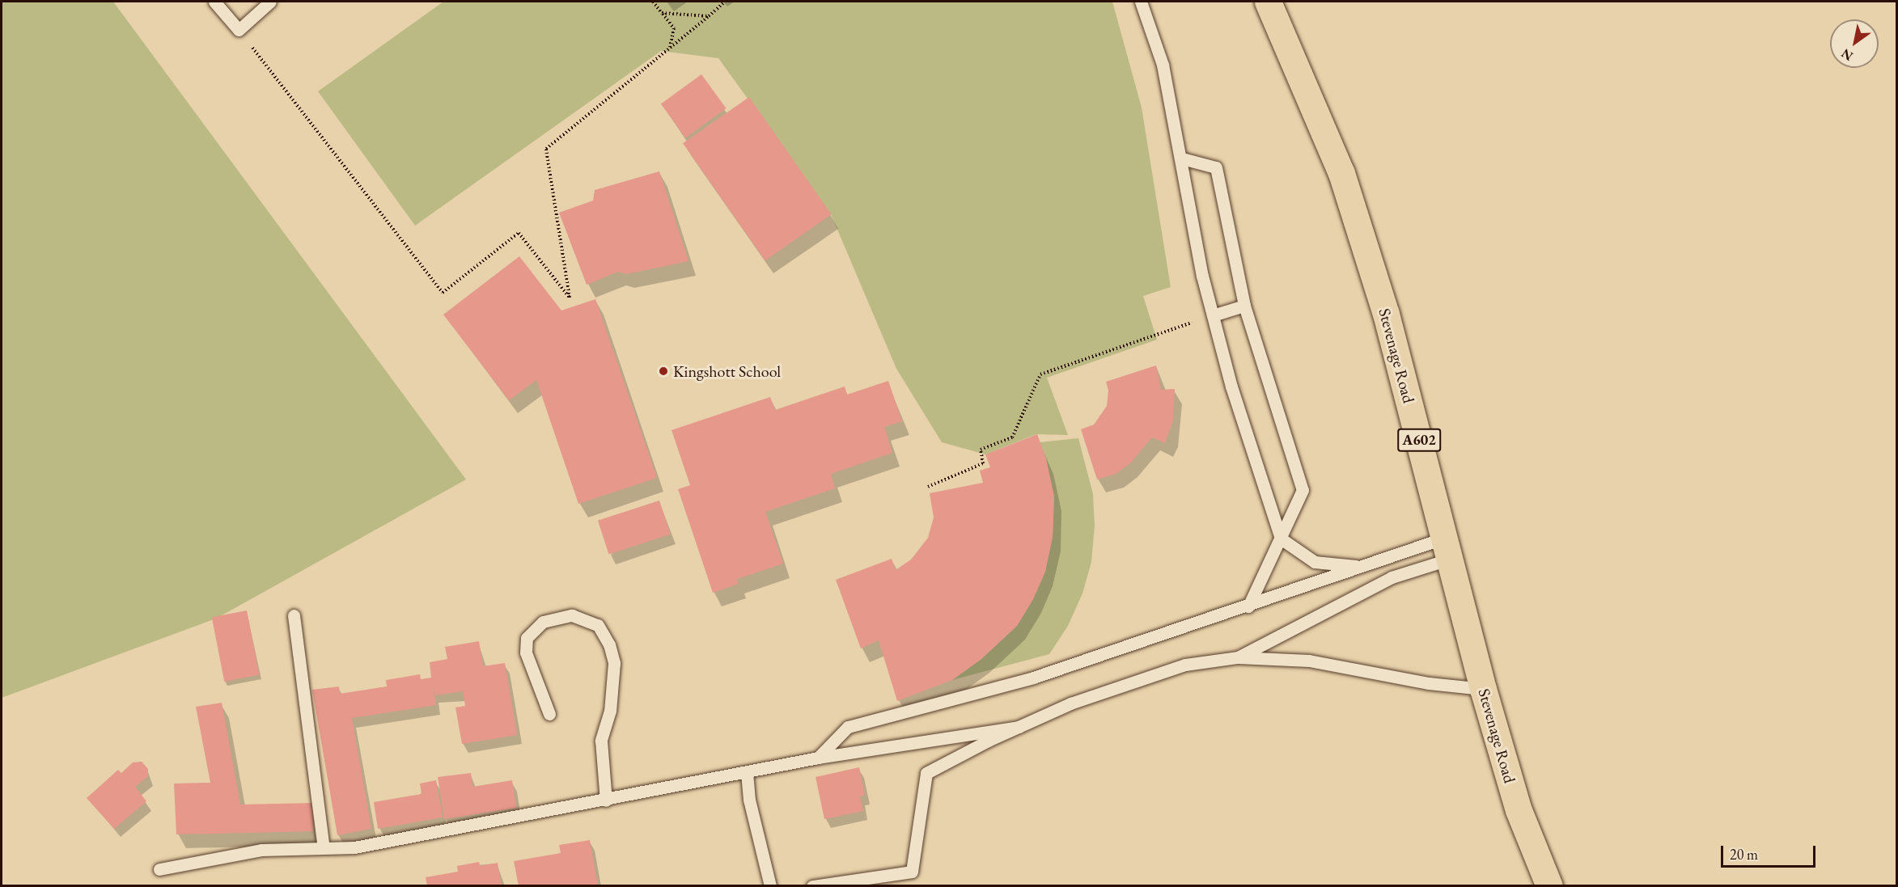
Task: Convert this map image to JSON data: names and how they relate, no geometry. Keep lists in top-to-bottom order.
{
  "streets": {
    "main road": ["Stevenage Road", "A602"]
  },
  "places": ["Kingshott School"],
  "scale_bar": "20 m",
  "north": "bottom left"
}
